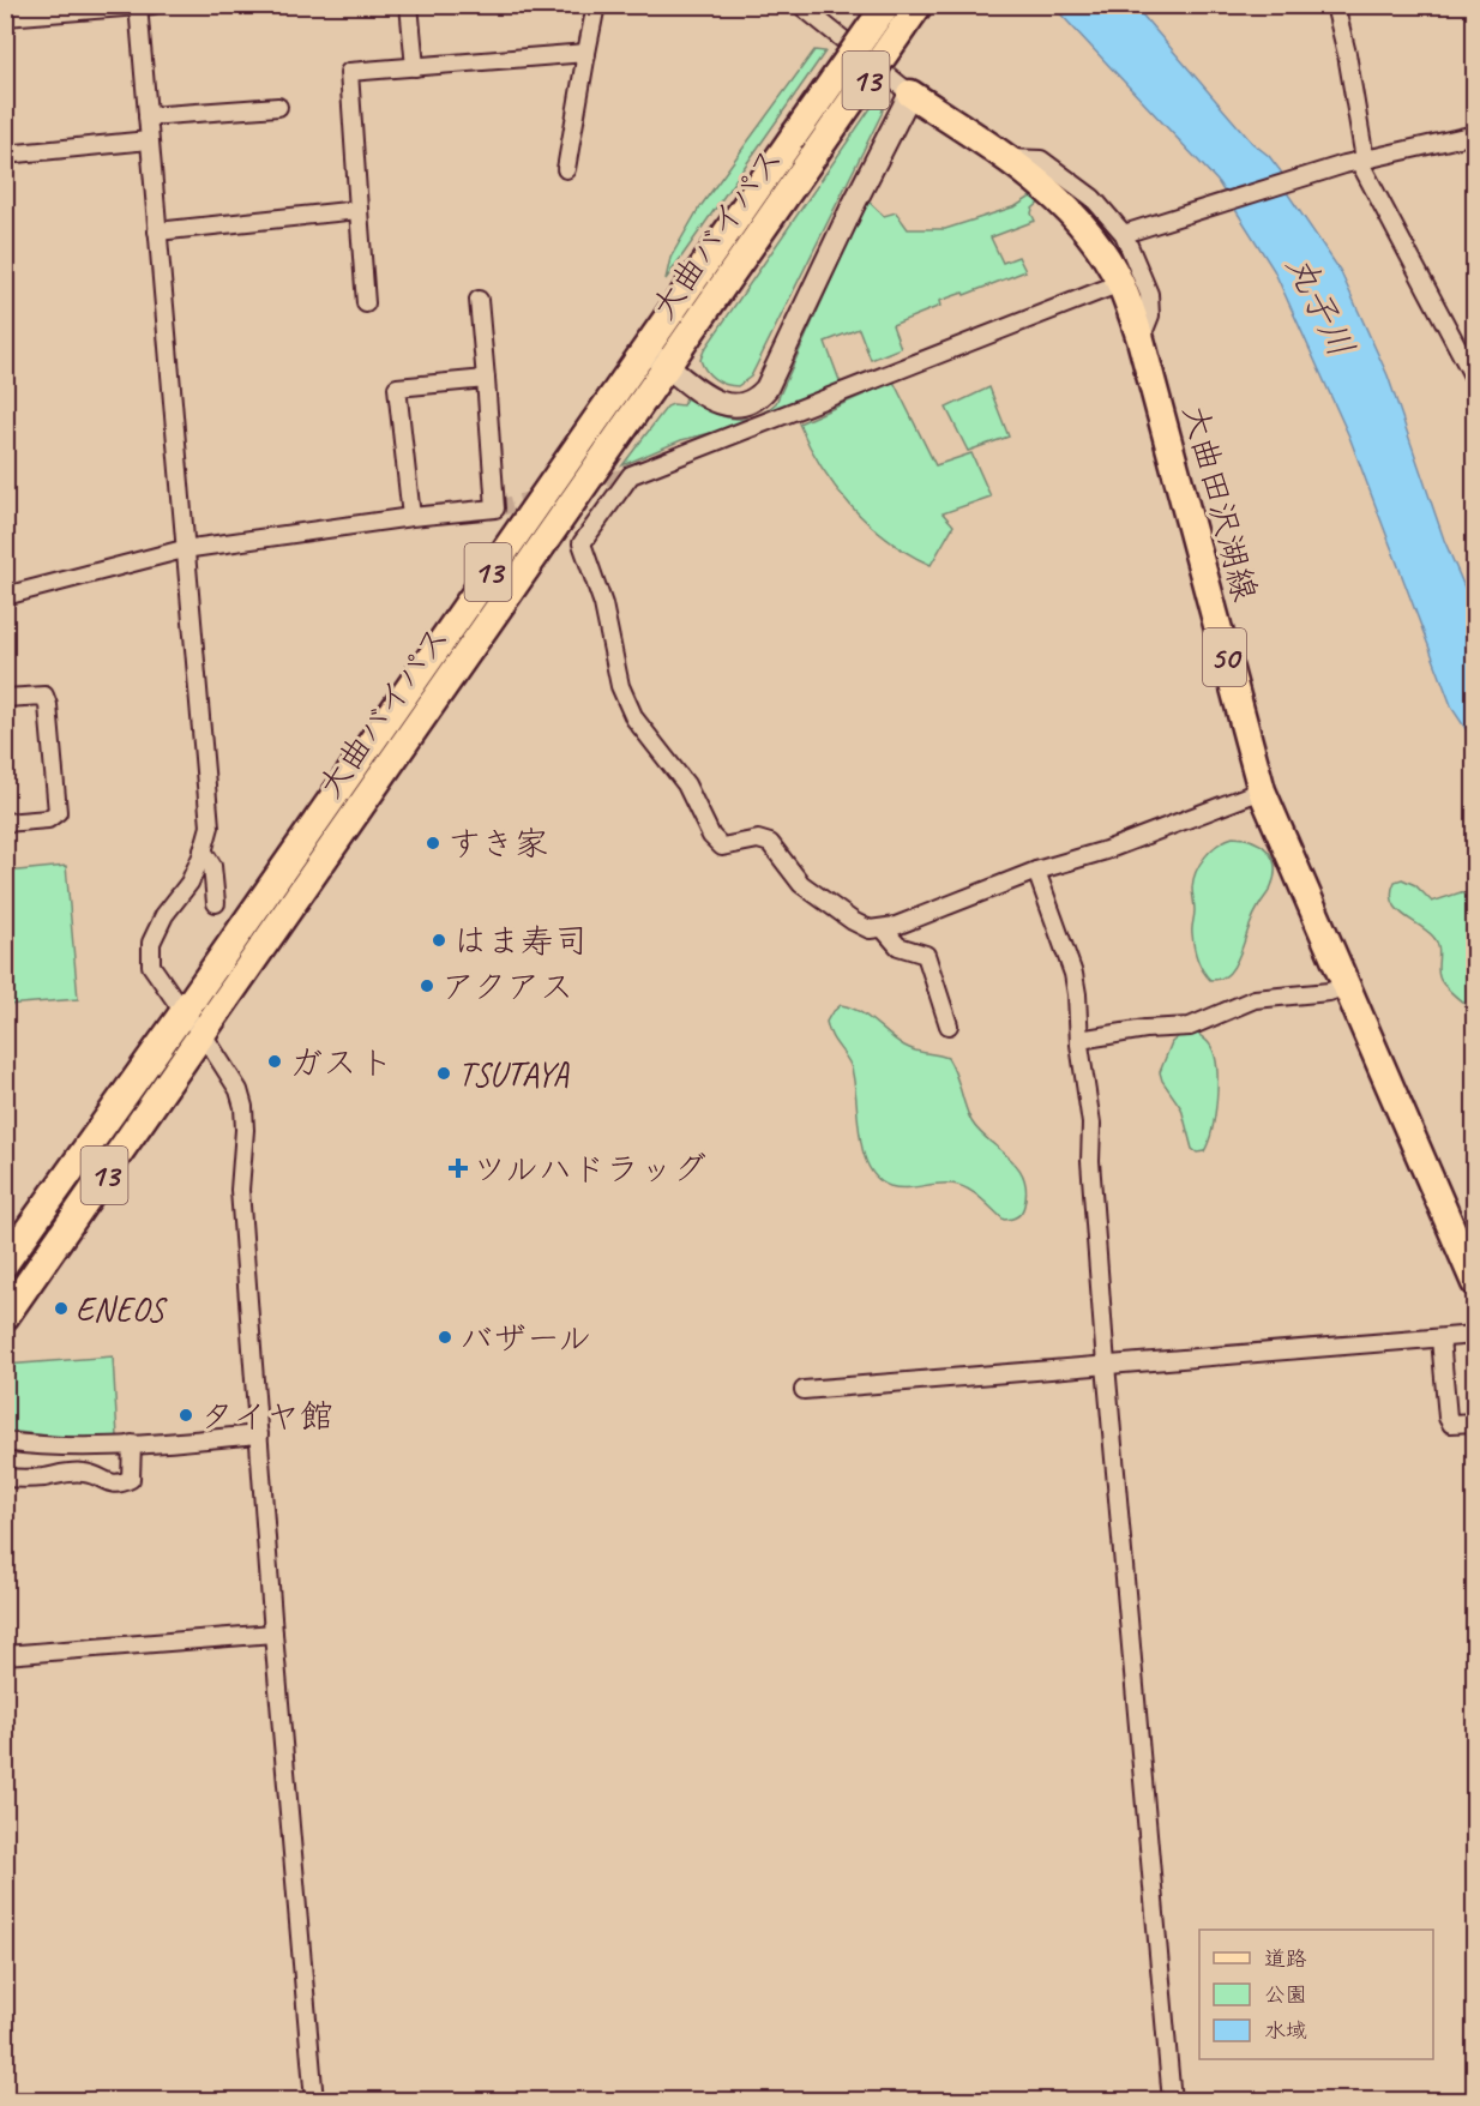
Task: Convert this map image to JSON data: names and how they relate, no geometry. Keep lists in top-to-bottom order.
{
  "streets": {
    "main road": [
      "13",
      "大曲バイパス",
      "大曲田沢湖線",
      "50"
    ]
  },
  "water": ["丸子川"],
  "places": {
    "other": [
      "すき家",
      "はま寿司",
      "アクアス",
      "ガスト",
      "TSUTAYA",
      "ENEOS",
      "バザール",
      "タイヤ館"
    ],
    "health": ["ツルハドラッグ"]
  },
  "legend": ["道路", "公園", "水域"]
}
